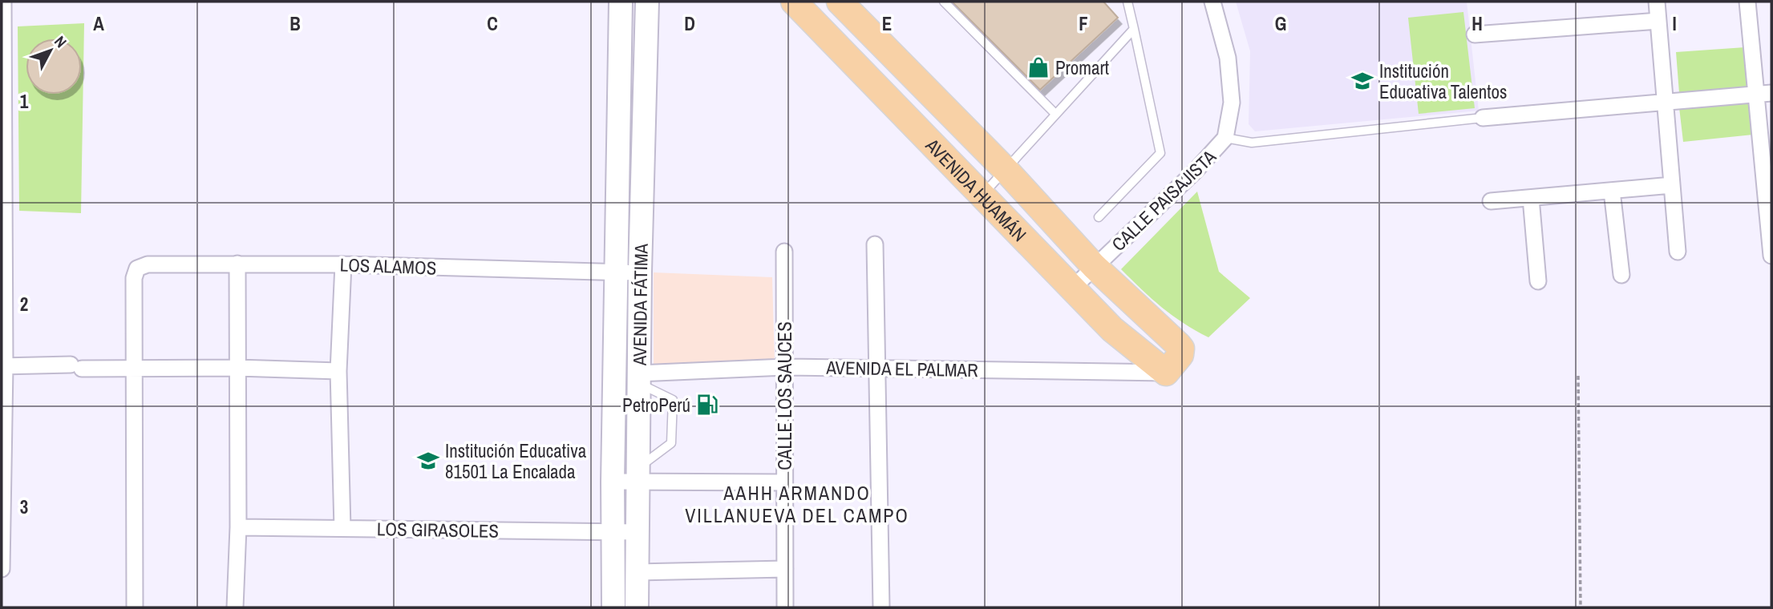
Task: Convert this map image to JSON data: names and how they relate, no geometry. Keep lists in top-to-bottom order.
{
  "streets": {
    "main road": ["AVENIDA HUAMÁN", "AVENIDA FÁTIMA"],
    "street": [
      "CALLE PAISAJISTA",
      "LOS ALAMOS",
      "AVENIDA EL PALMAR",
      "CALLE LOS SAUCES",
      "LOS GIRASOLES"
    ]
  },
  "crossings": [
    ["AVENIDA HUAMÁN", "CALLE PAISAJISTA"],
    ["AVENIDA HUAMÁN", "AVENIDA EL PALMAR"],
    ["LOS ALAMOS", "AVENIDA FÁTIMA"],
    ["AVENIDA FÁTIMA", "AVENIDA EL PALMAR"],
    ["AVENIDA FÁTIMA", "LOS GIRASOLES"],
    ["AVENIDA EL PALMAR", "CALLE LOS SAUCES"]
  ],
  "districts": ["AAHH ARMANDO VILLANUEVA DEL CAMPO"],
  "places": {
    "shop": ["Promart"],
    "school or university": ["Institución Educativa Talentos", "Institución Educativa 81501 La Encalada"],
    "fuel station": ["PetroPerú"]
  },
  "north": "top right",
  "grid": {
    "columns": [
      "A",
      "B",
      "C",
      "D",
      "E",
      "F",
      "G",
      "H",
      "I"
    ],
    "rows": ["1", "2", "3"]
  }
}
